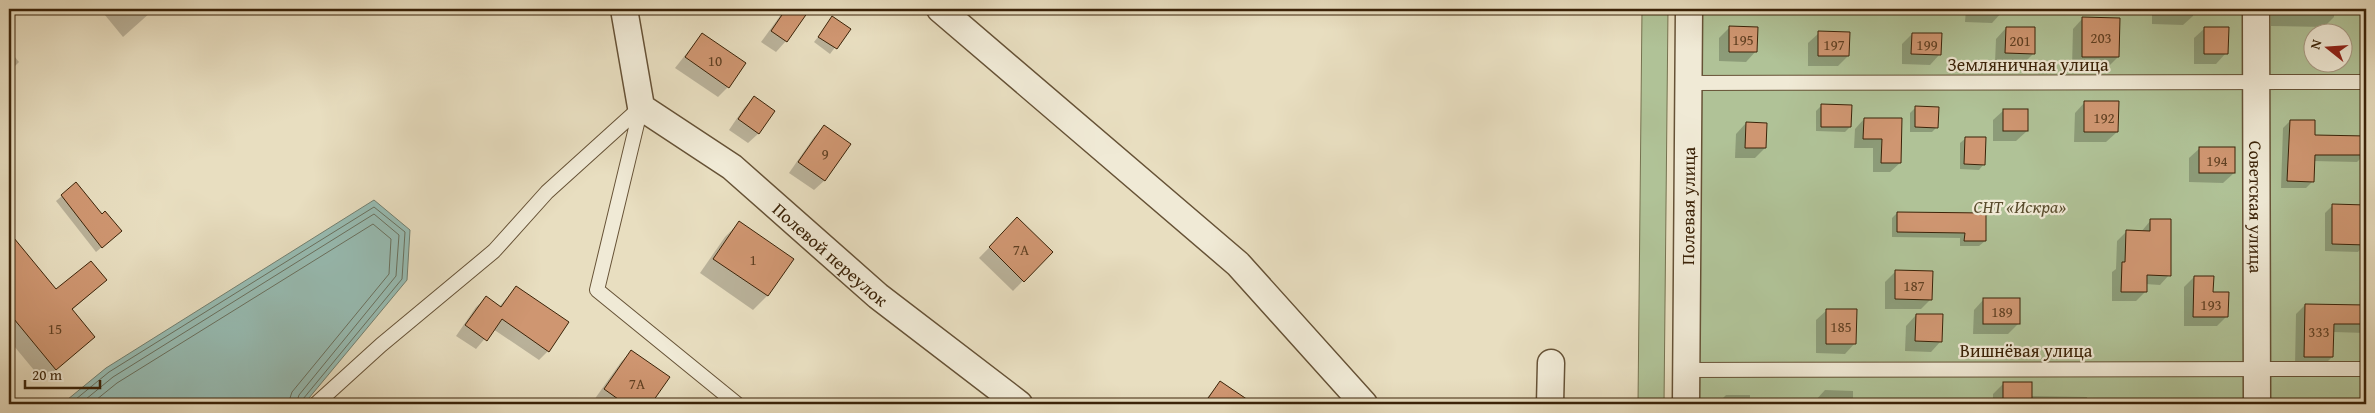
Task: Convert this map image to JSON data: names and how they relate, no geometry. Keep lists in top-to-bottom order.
{
  "streets": {
    "street": ["Полевая улица", "Советская улица", "Полевой переулок"],
    "lane": ["Земляничная улица", "Вишнёвая улица"]
  },
  "crossings": [
    ["Земляничная улица", "Полевая улица"],
    ["Земляничная улица", "Советская улица"],
    ["Полевая улица", "Вишнёвая улица"],
    ["Советская улица", "Вишнёвая улица"]
  ],
  "parks": ["СНТ «Искра»"],
  "house_numbers": [
    "203",
    "195",
    "201",
    "197",
    "199",
    "10",
    "192",
    "9",
    "194",
    "7А",
    "1",
    "187",
    "193",
    "189",
    "185",
    "15",
    "333",
    "7А"
  ],
  "scale_bar": "20 m",
  "north": "left"
}
